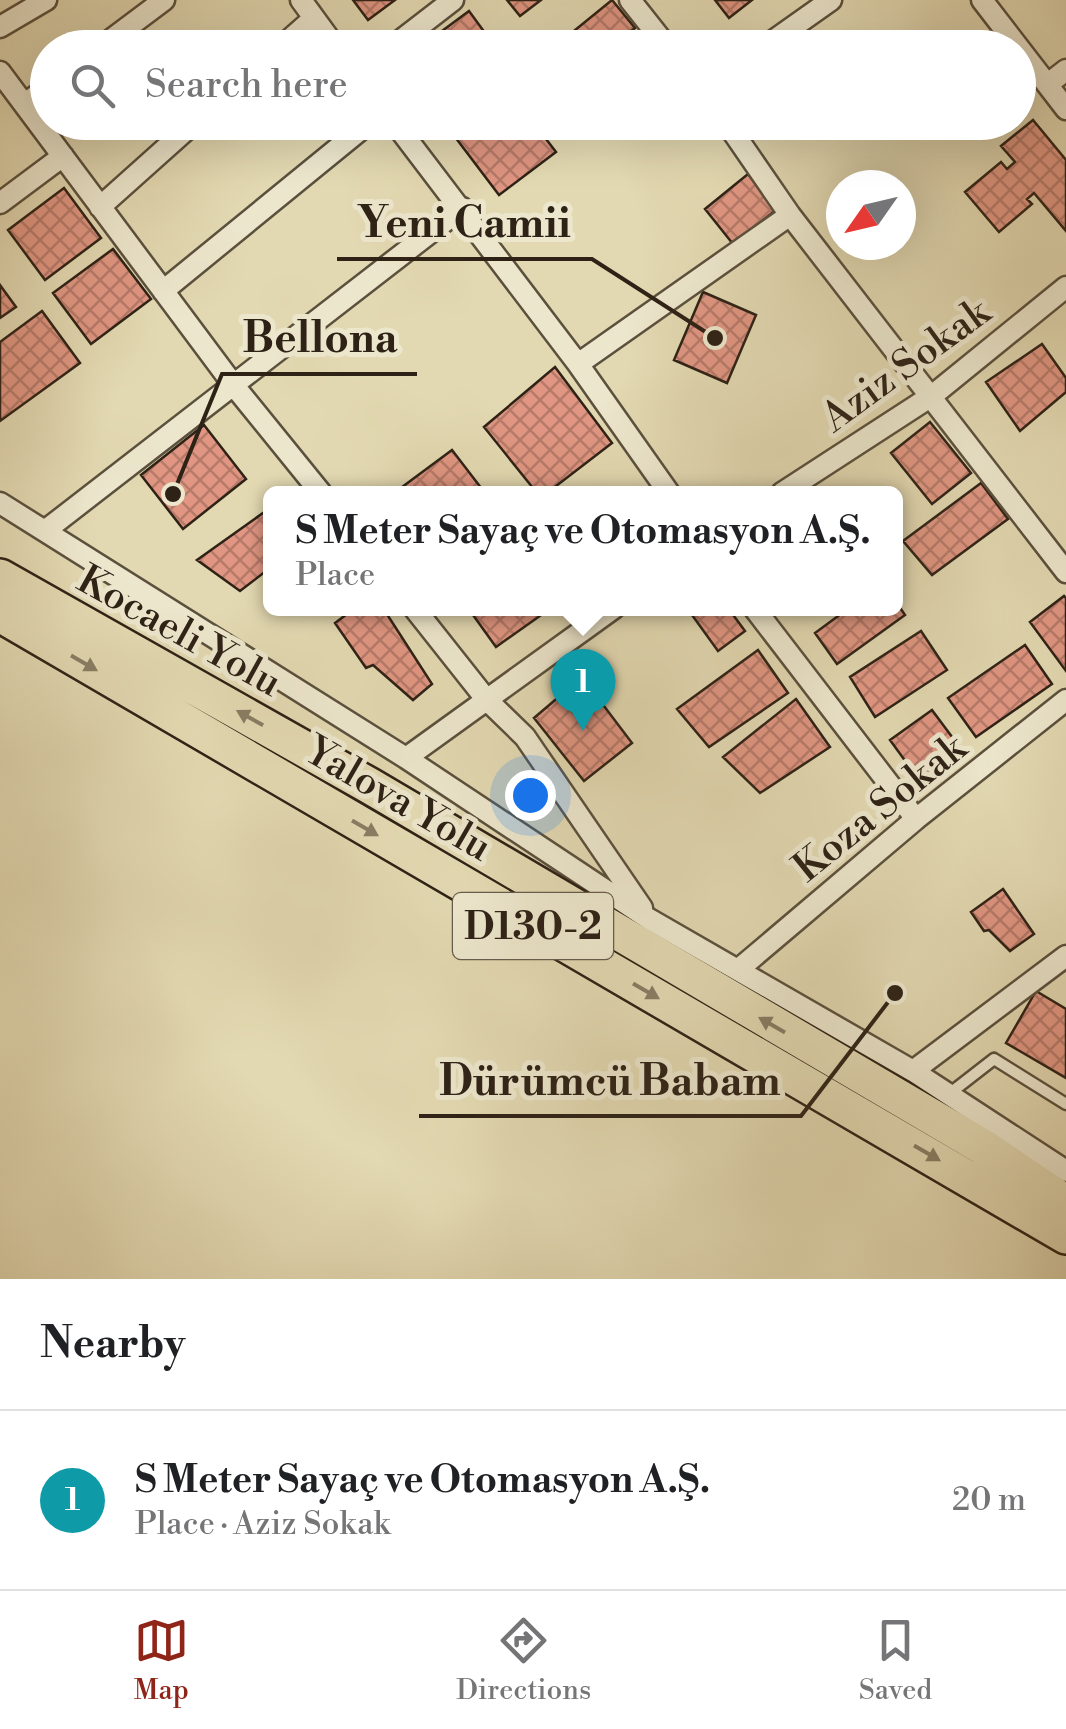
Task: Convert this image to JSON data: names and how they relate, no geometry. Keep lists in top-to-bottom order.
{
  "streets": {
    "highway": ["Kocaeli̇ Yolu", "Yalova Yolu", "D130-2"],
    "street": ["Aziz Sokak", "Koza Sokak"]
  },
  "crossings": [
    ["Kocaeli̇ Yolu", "D130-2"]
  ],
  "one_way": ["Kocaeli̇ Yolu", "Yalova Yolu"],
  "places": ["Yeni Camii", "Bellona", "Dürümcü Babam"],
  "north": "bottom left",
  "page": {
    "search": "Search here",
    "popup": ["S Meter Sayaç ve Otomasyon A.Ş.", "Place"],
    "pins": "1",
    "heading": "Nearby",
    "list": [
      {
        "mark": "1",
        "name": "S Meter Sayaç ve Otomasyon A.Ş.",
        "note": "Place · Aziz Sokak",
        "value": "20 m"
      }
    ],
    "nav": ["Map", "Directions", "Saved"]
  }
}
